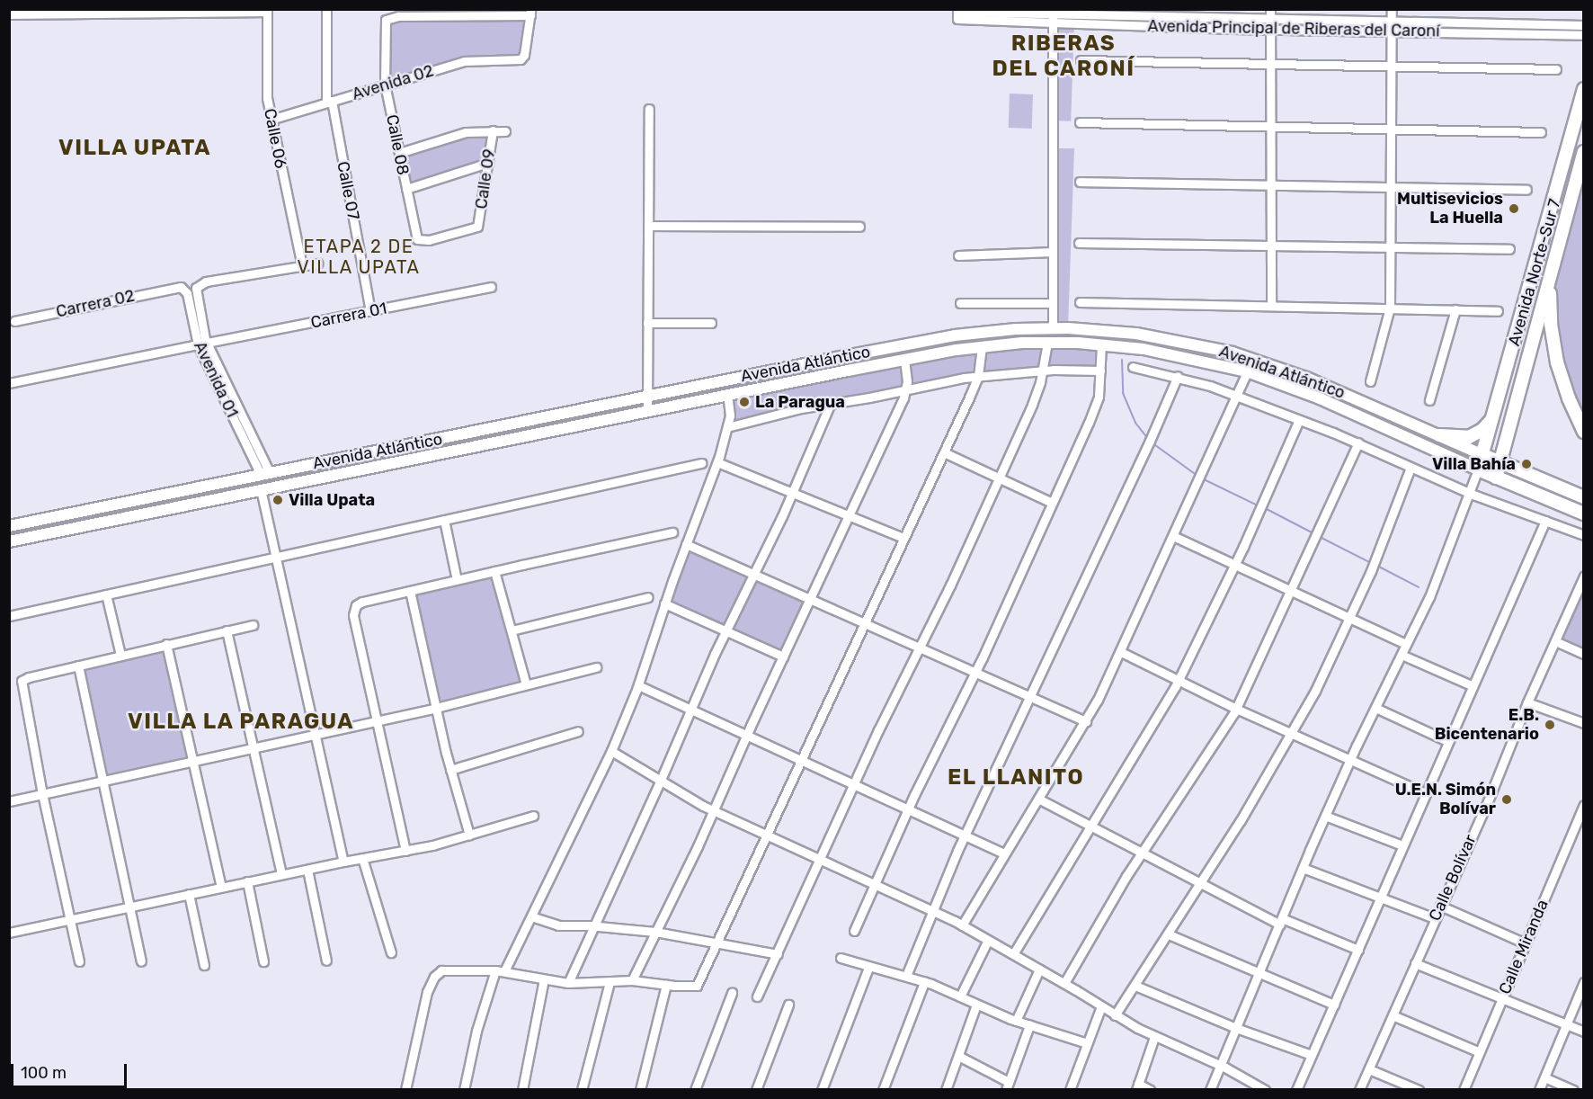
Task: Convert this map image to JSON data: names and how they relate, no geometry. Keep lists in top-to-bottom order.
{
  "streets": {
    "main road": ["Avenida Norte-Sur 7", "Avenida Atlántico"],
    "street": [
      "Avenida Principal de Riberas del Caroní",
      "Avenida 02",
      "Calle 06",
      "Calle 08",
      "Calle 09",
      "Calle 07",
      "Carrera 02",
      "Carrera 01",
      "Avenida 01",
      "Calle Bolívar",
      "Calle Miranda"
    ]
  },
  "crossings": [
    ["Avenida 02", "Calle 06"],
    ["Avenida 02", "Calle 08"],
    ["Avenida 02", "Calle 07"],
    ["Calle 06", "Avenida 01"],
    ["Calle 08", "Calle 09"],
    ["Calle 07", "Carrera 01"],
    ["Avenida Norte-Sur 7", "Avenida Atlántico"],
    ["Carrera 02", "Avenida 01"],
    ["Carrera 01", "Avenida 01"],
    ["Avenida Atlántico", "Avenida 01"]
  ],
  "districts": [
    "RIBERAS DEL CARONÍ",
    "VILLA UPATA",
    "ETAPA 2 DE VILLA UPATA",
    "VILLA LA PARAGUA",
    "EL LLANITO"
  ],
  "places": [
    "Multisevicios La Huella",
    "La Paragua",
    "Villa Bahía",
    "Villa Upata",
    "E.B. Bicentenario",
    "U.E.N. Simón Bolívar"
  ],
  "scale_bar": "100 m"
}
